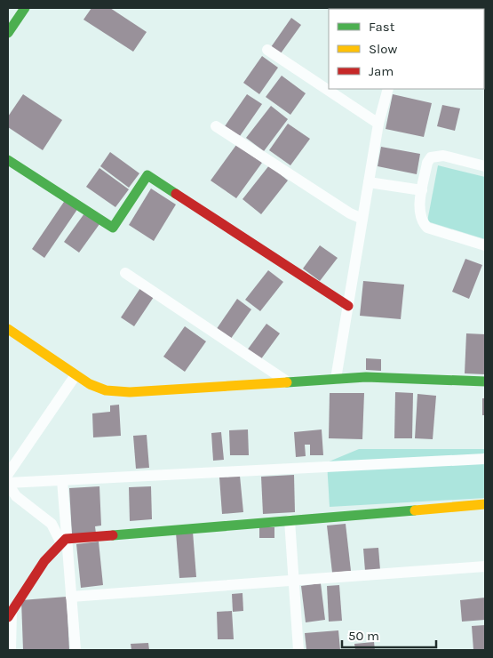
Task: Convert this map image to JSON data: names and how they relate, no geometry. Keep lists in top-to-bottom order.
{
  "legend": ["Fast", "Slow", "Jam"],
  "scale_bar": "50 m"
}
